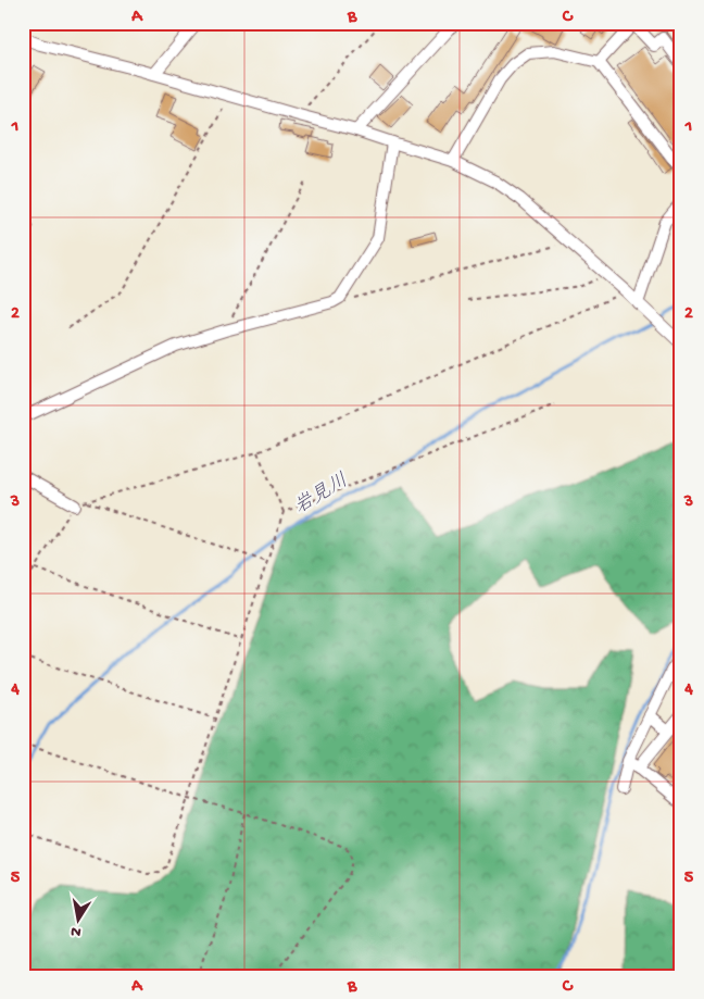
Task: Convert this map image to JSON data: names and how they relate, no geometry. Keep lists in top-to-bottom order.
{
  "water": ["岩見川"],
  "north": "bottom",
  "grid": {
    "columns": ["A", "B", "C"],
    "rows": [
      "1",
      "2",
      "3",
      "4",
      "5"
    ]
  }
}
